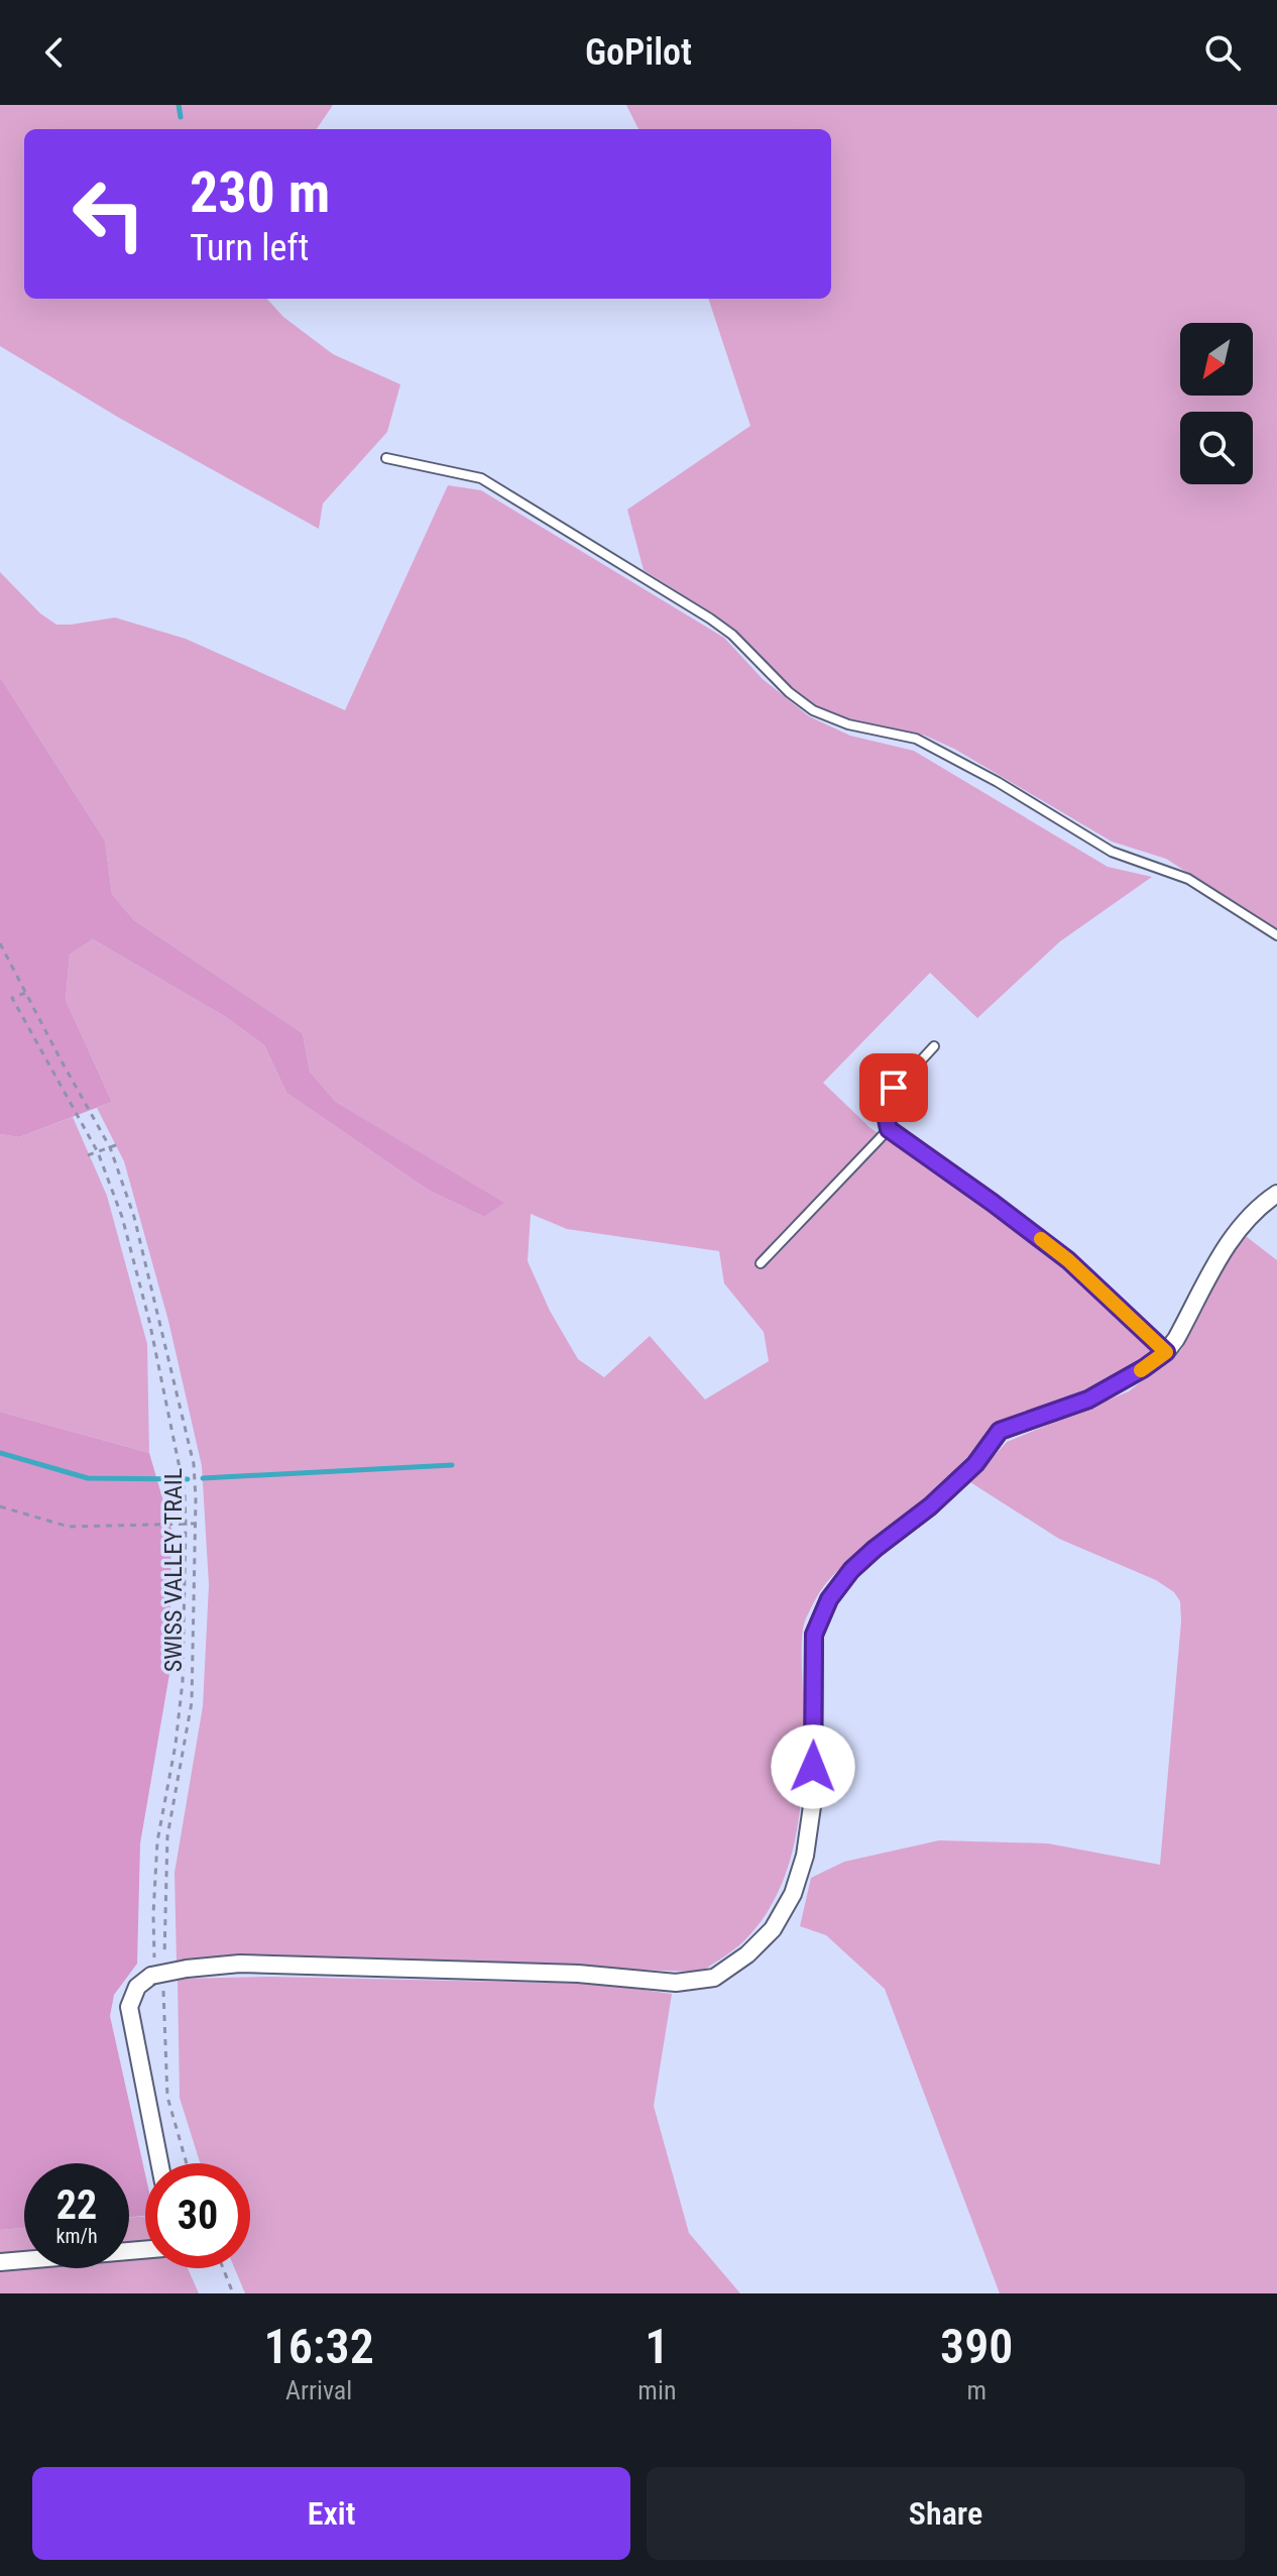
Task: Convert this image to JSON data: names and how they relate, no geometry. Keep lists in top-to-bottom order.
{
  "streets": {
    "path": ["SWISS VALLEY TRAIL"]
  },
  "north": "bottom left",
  "page": {
    "header": "GoPilot",
    "turn": ["230 m", "Turn left"],
    "speed": "22 km/h",
    "limit": "30",
    "eta": [
      "16:32",
      "Arrival",
      "1",
      "min",
      "390",
      "m"
    ],
    "buttons": ["Exit", "Share"]
  }
}
